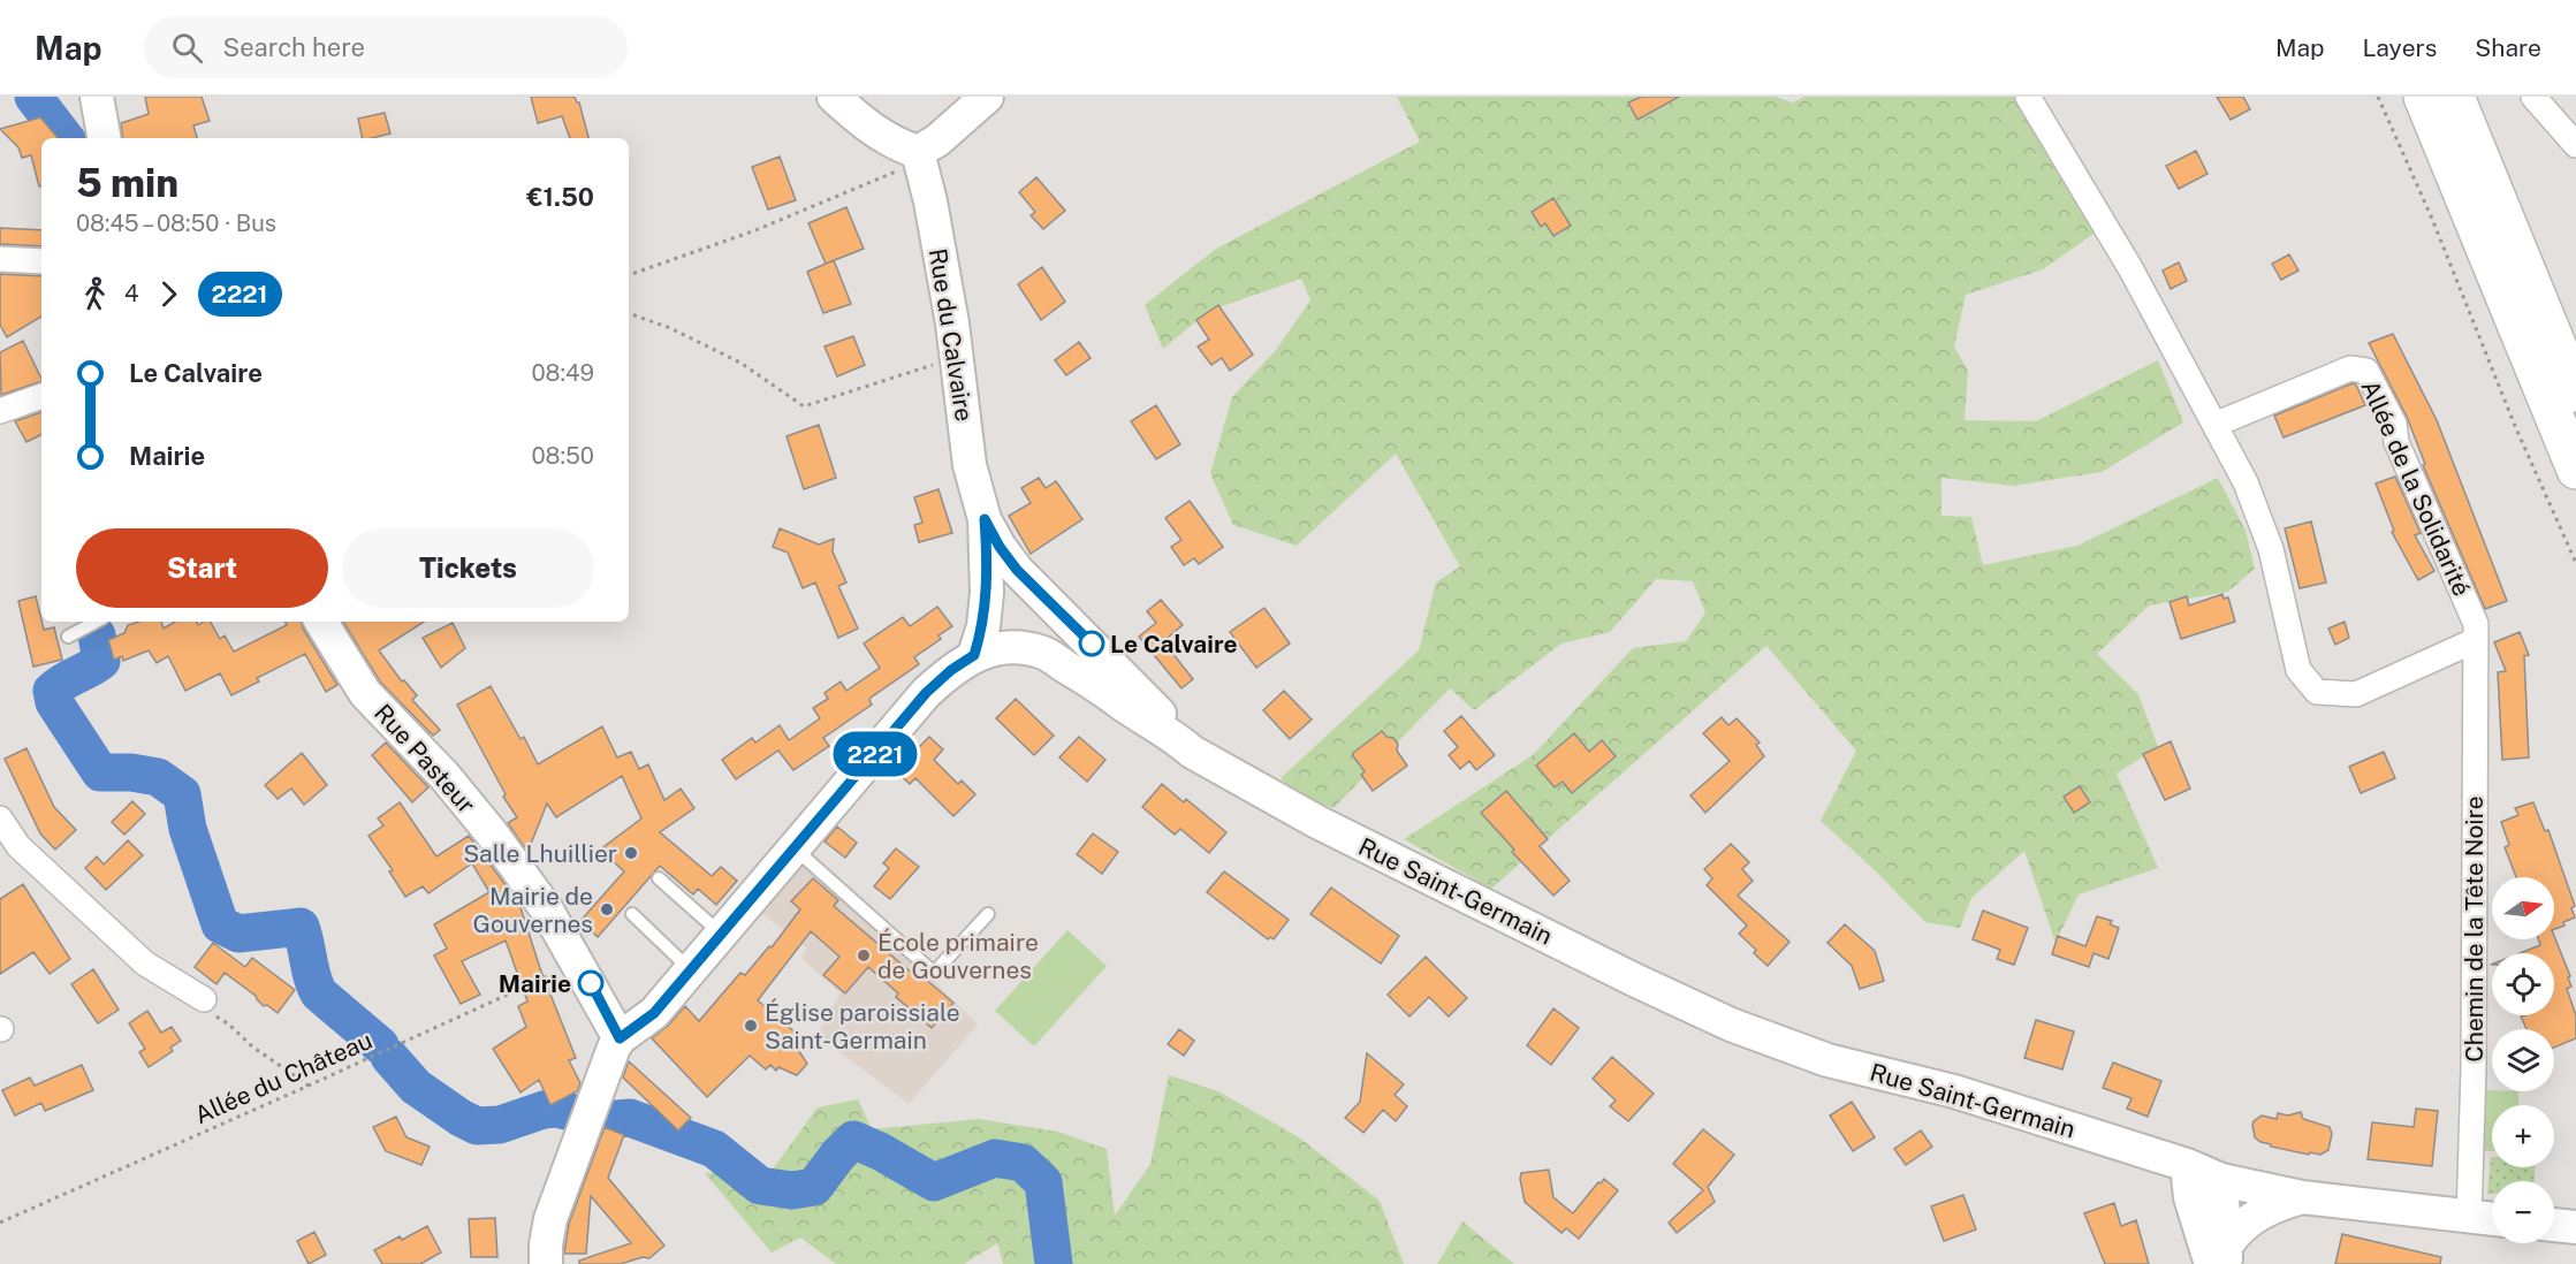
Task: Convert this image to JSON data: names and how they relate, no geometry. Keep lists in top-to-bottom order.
{
  "streets": {
    "street": [
      "Rue du Calvaire",
      "Allée de la Solidarité",
      "Rue Pasteur",
      "Rue Saint-Germain",
      "Chemin de la Tête Noire"
    ],
    "path": ["Allée du Château"]
  },
  "crossings": [
    ["Rue du Calvaire", "Rue Saint-Germain"],
    ["Allée de la Solidarité", "Chemin de la Tête Noire"],
    ["Rue Pasteur", "Rue Saint-Germain"],
    ["Rue Pasteur", "Allée du Château"],
    ["Rue Saint-Germain", "Chemin de la Tête Noire"]
  ],
  "places": [
    "Le Calvaire",
    "Salle Lhuillier",
    "Mairie de Gouvernes",
    "École primaire de Gouvernes",
    "Mairie",
    "Église paroissiale Saint-Germain"
  ],
  "lines": ["bus line 2221"],
  "north": "right",
  "page": {
    "header": "Map",
    "search": "Search here",
    "nav": ["Map", "Layers", "Share"],
    "on_map": "2221",
    "heading": ["5 min", "08:45 – 08:50 · Bus", "€1.50"],
    "legs": ["4", "2221"],
    "list": [
      {
        "name": "Le Calvaire",
        "value": "08:49"
      },
      {
        "name": "Mairie",
        "value": "08:50"
      }
    ],
    "buttons": ["Start", "Tickets"],
    "map_buttons": ["+", "−"]
  }
}
